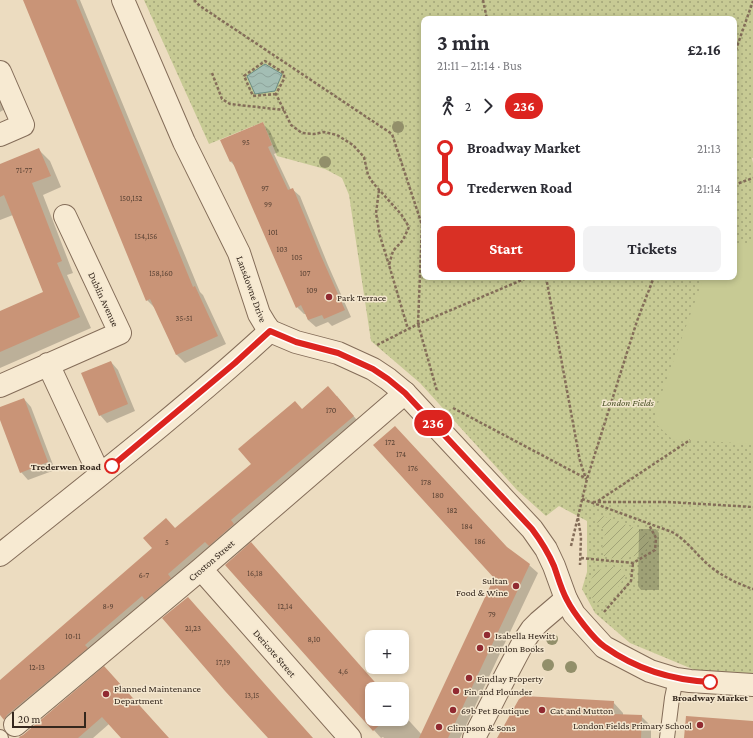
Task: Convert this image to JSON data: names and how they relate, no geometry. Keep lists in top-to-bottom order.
{
  "streets": {
    "street": [
      "Lansdowne Drive",
      "Dublin Avenue",
      "Croston Street",
      "Dericote Street"
    ]
  },
  "crossings": [
    ["Lansdowne Drive", "Croston Street"],
    ["Croston Street", "Dericote Street"]
  ],
  "parks": ["London Fields"],
  "places": [
    "Park Terrace",
    "Trederwen Road",
    "Sultan Food & Wine",
    "Isabella Hewitt",
    "Donlon Books",
    "Findlay Property",
    "Broadway Market",
    "Fin and Flounder",
    "Planned Maintenance Department",
    "69b Pet Boutique",
    "Cat and Mutton",
    "London Fields Primary School",
    "Climpson & Sons"
  ],
  "lines": ["bus line 236"],
  "house_numbers": [
    "95",
    "71-77",
    "97",
    "150,152",
    "99",
    "101",
    "154,156",
    "103",
    "105",
    "158,160",
    "107",
    "109",
    "35-51",
    "170",
    "172",
    "174",
    "176",
    "178",
    "180",
    "182",
    "184",
    "186",
    "5",
    "16,18",
    "6-7",
    "8-9",
    "12,14",
    "79",
    "21,23",
    "10-11",
    "8,10",
    "17,19",
    "12-13",
    "4,6",
    "13,15"
  ],
  "scale_bar": "20 m",
  "page": {
    "on_map": "236",
    "heading": ["3 min", "21:11 – 21:14 · Bus", "£2.16"],
    "legs": ["2", "236"],
    "list": [
      {
        "name": "Broadway Market",
        "value": "21:13"
      },
      {
        "name": "Trederwen Road",
        "value": "21:14"
      }
    ],
    "buttons": ["Start", "Tickets"],
    "map_buttons": ["+", "−"],
    "scale": "20 m"
  }
}
